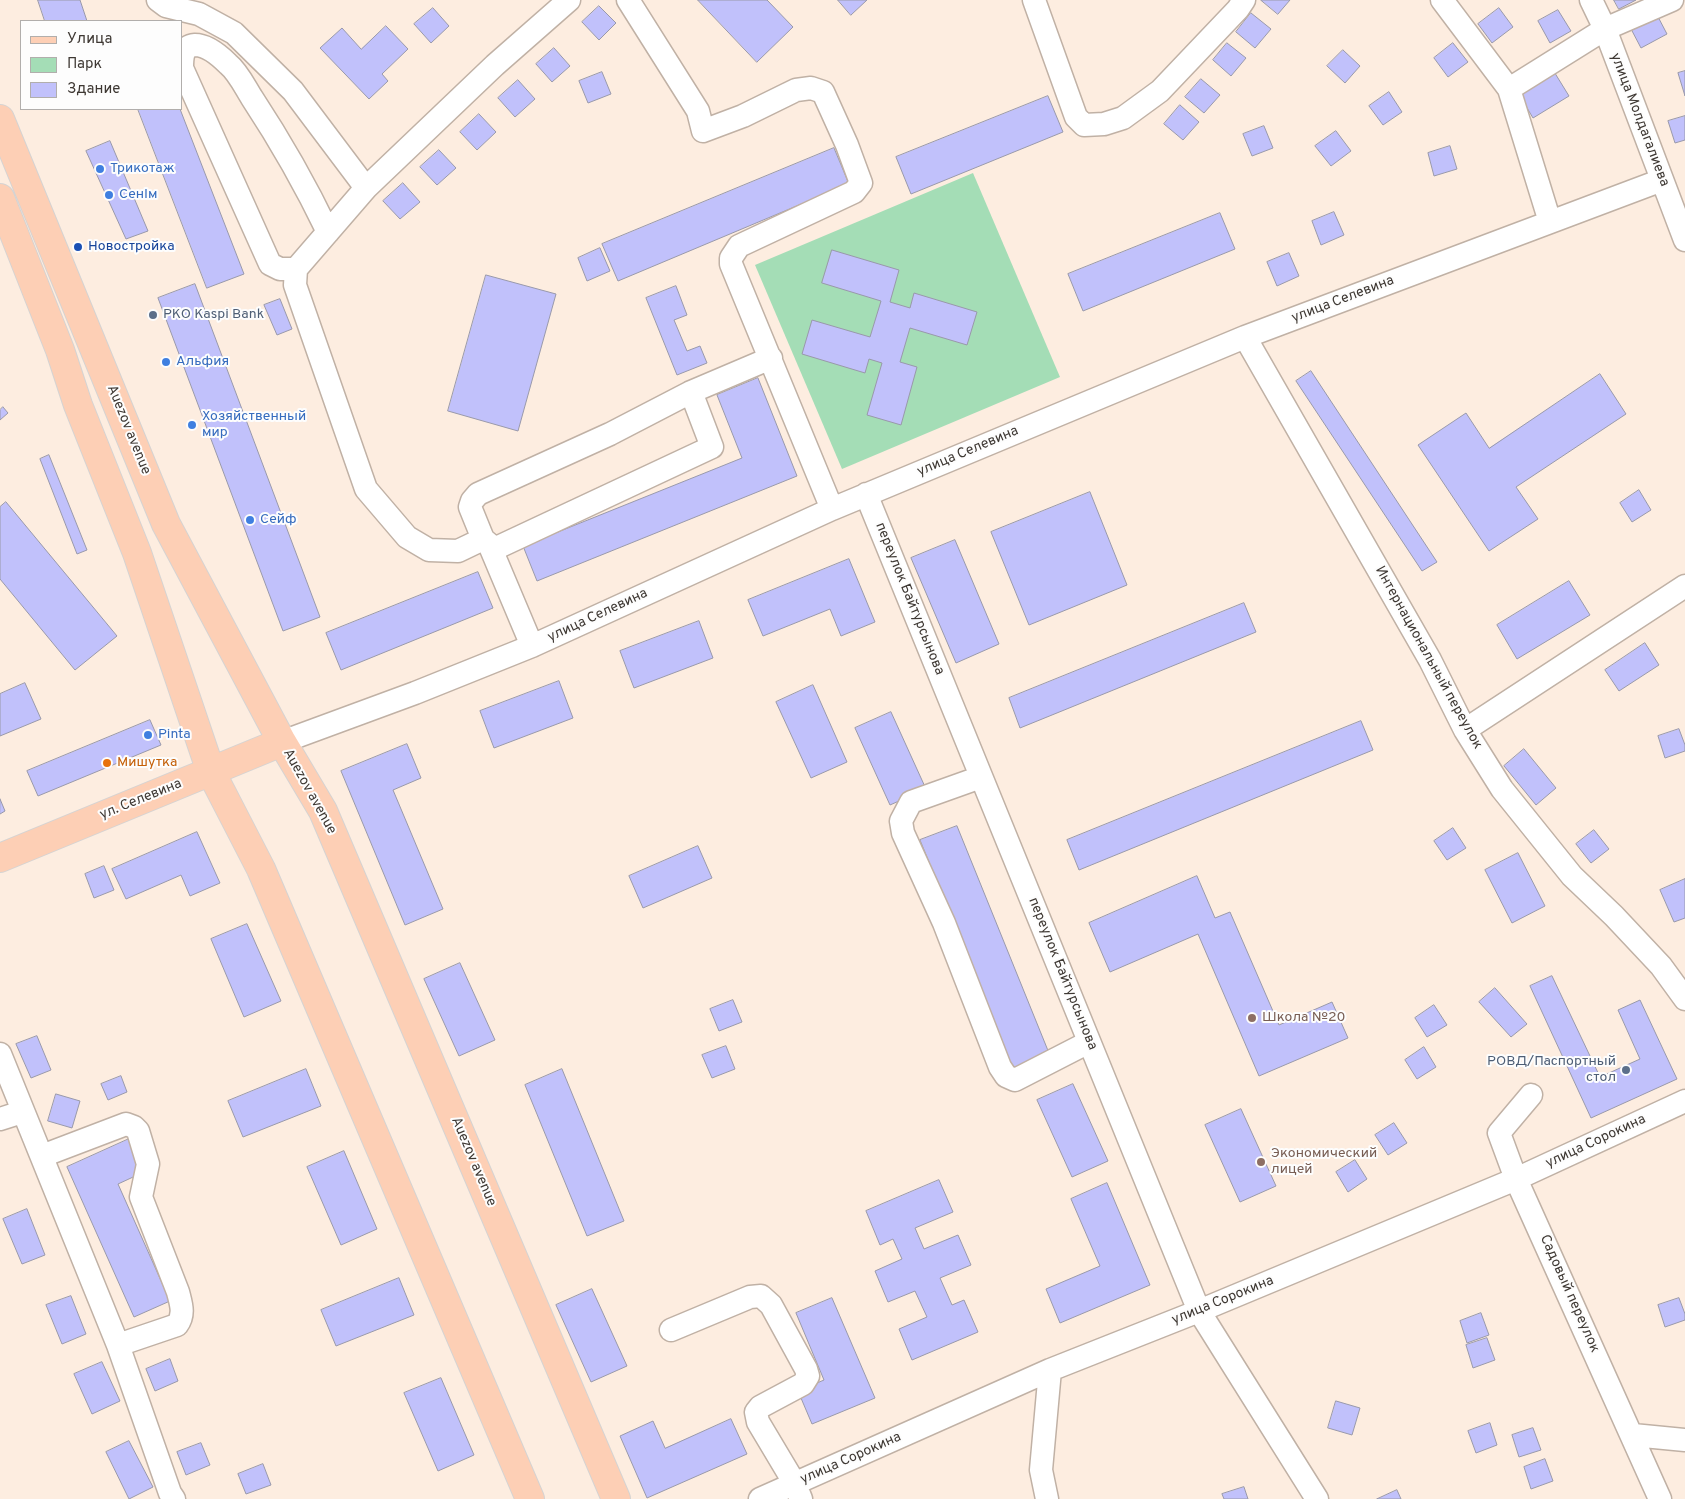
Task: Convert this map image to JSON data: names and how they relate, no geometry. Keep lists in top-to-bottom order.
{
  "streets": {
    "main road": ["Auezov avenue", "ул. Селевина"],
    "street": [
      "улица Молдагалиева",
      "улица Селевина",
      "переулок Байтурсынова",
      "Интернациональный переулок",
      "улица Сорокина",
      "Садовый переулок"
    ]
  },
  "crossings": [
    ["улица Молдагалиева", "улица Селевина"],
    ["улица Селевина", "Auezov avenue"],
    ["улица Селевина", "переулок Байтурсынова"],
    ["улица Селевина", "Интернациональный переулок"],
    ["улица Селевина", "ул. Селевина"],
    ["Auezov avenue", "ул. Селевина"],
    ["переулок Байтурсынова", "улица Сорокина"],
    ["улица Сорокина", "Садовый переулок"]
  ],
  "places": [
    "Трикотаж",
    "СенIм",
    "Новостройка",
    "РКО Kaspi Bank",
    "Альфия",
    "Хозяйственный мир",
    "Сейф",
    "Pinta",
    "Мишутка",
    "Школа №20",
    "РОВД/Паспортный стол",
    "Экономический лицей"
  ],
  "legend": ["Улица", "Парк", "Здание"]
}
